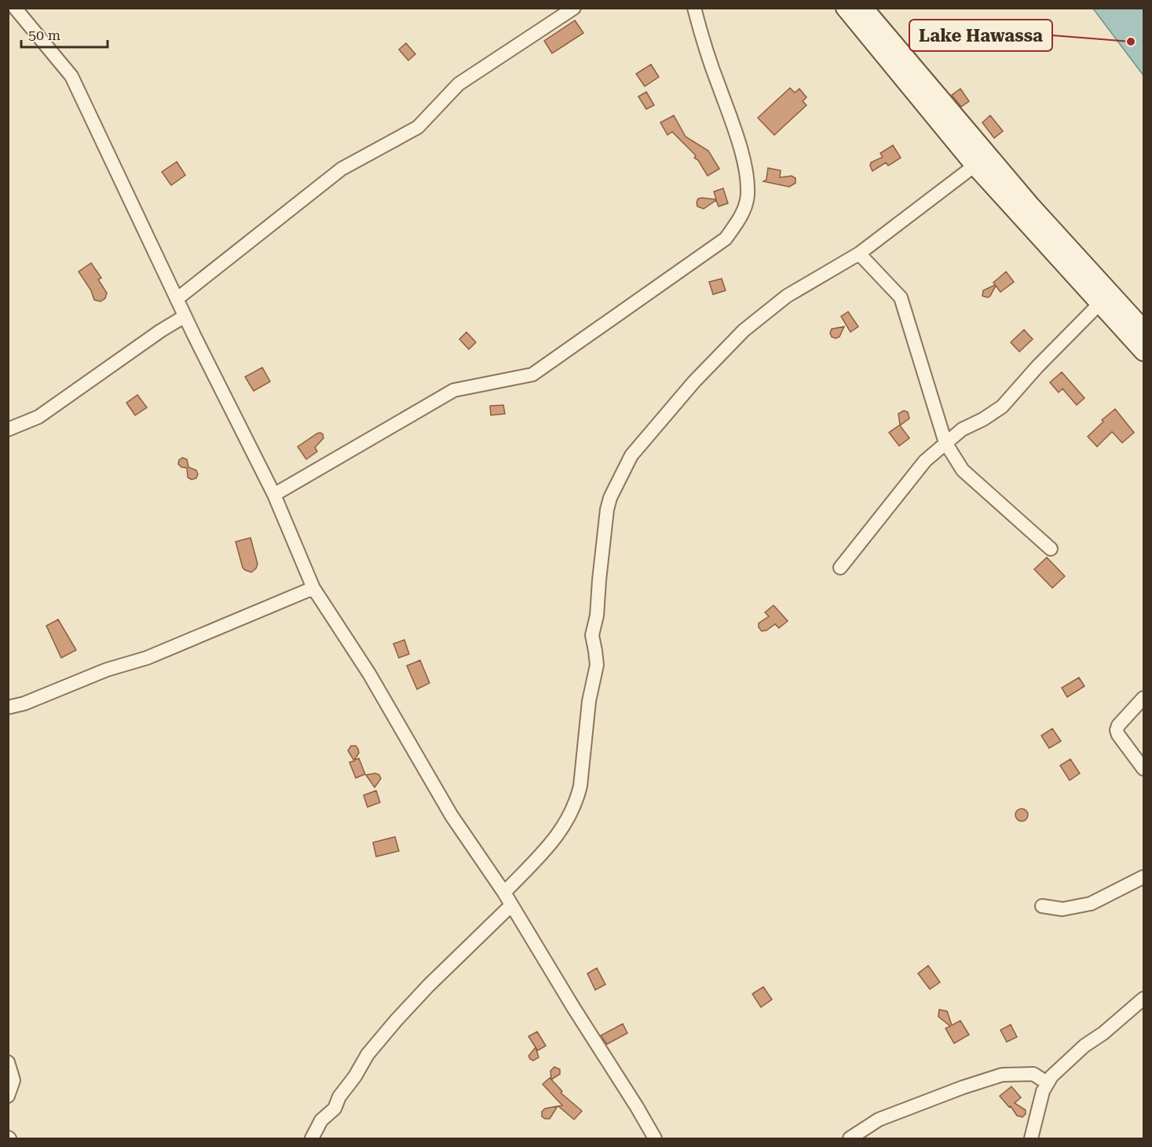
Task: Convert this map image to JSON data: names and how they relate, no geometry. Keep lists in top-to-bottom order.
{
  "places": ["Lake Hawassa"],
  "scale_bar": "50 m"
}
